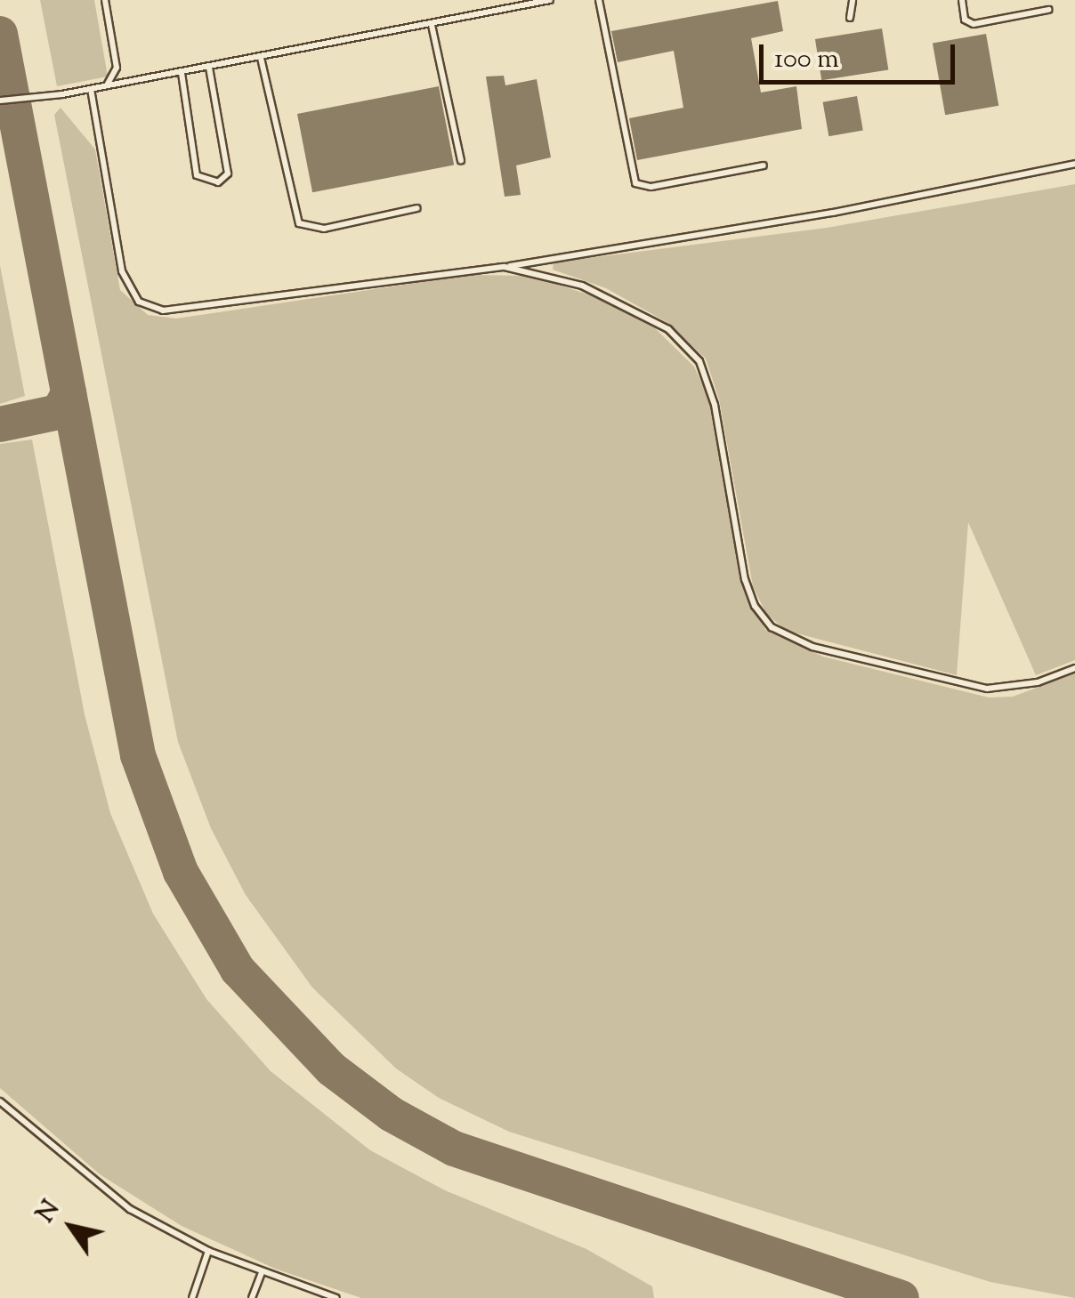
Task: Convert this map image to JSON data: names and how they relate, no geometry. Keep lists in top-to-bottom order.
{
  "scale_bar": "100 m",
  "north": "top left"
}
